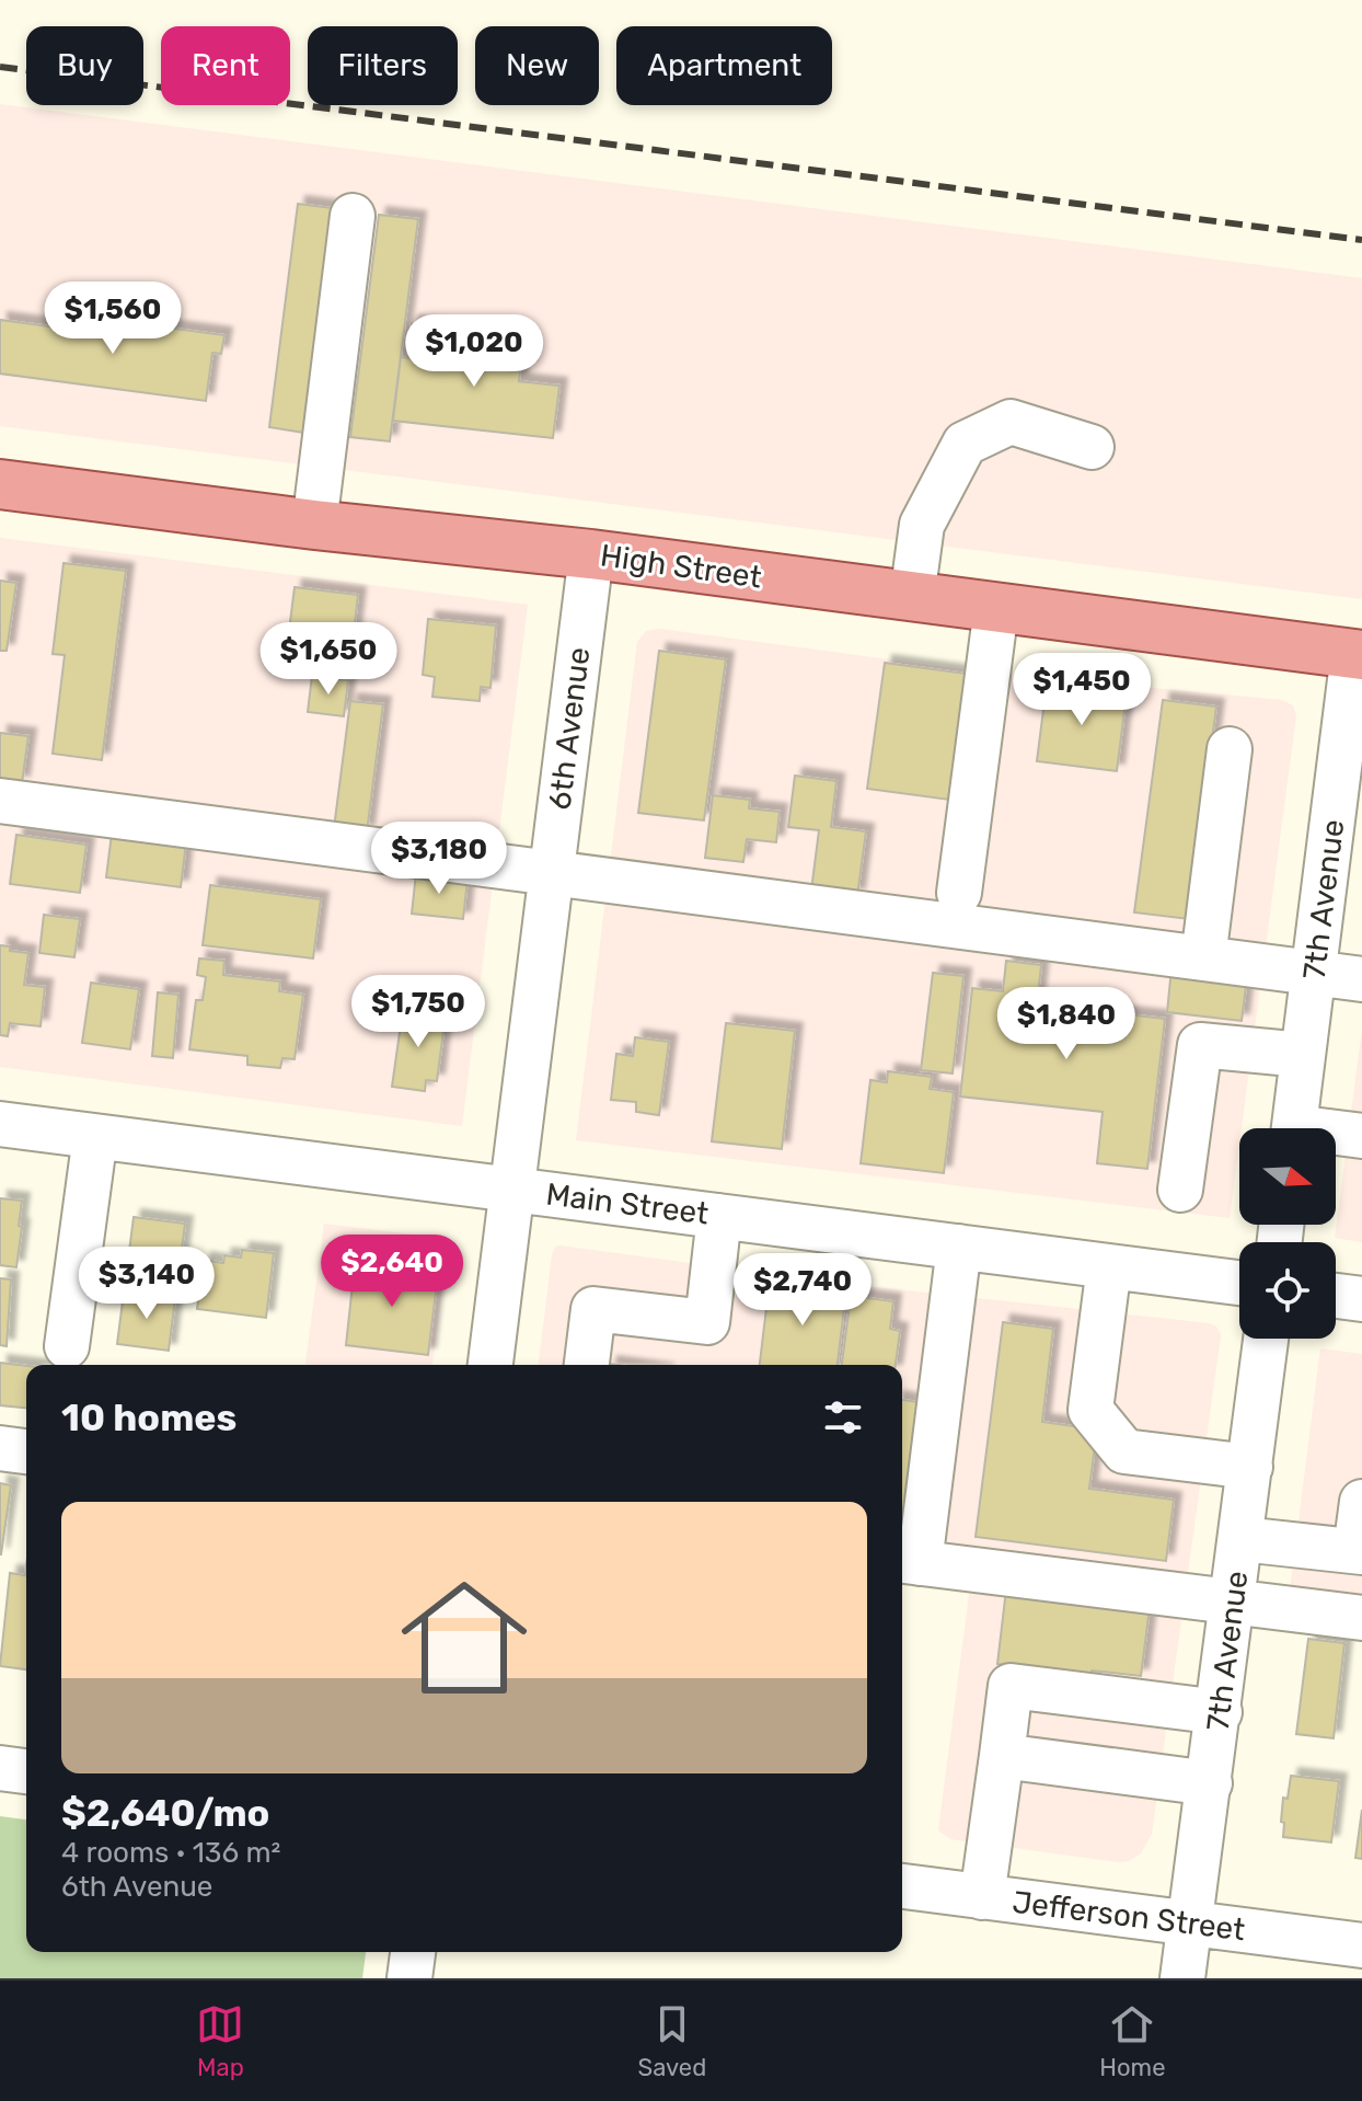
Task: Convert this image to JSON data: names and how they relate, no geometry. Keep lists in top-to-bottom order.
{
  "streets": {
    "main road": ["High Street"],
    "street": [
      "6th Avenue",
      "7th Avenue",
      "Main Street",
      "Jefferson Street"
    ]
  },
  "crossings": [
    ["High Street", "6th Avenue"],
    ["High Street", "7th Avenue"],
    ["6th Avenue", "Main Street"],
    ["7th Avenue", "Jefferson Street"]
  ],
  "north": "right",
  "page": {
    "chip": [
      "Buy",
      "Rent",
      "Filters",
      "New",
      "Apartment"
    ],
    "price": [
      "$1,560",
      "$1,020",
      "$1,650",
      "$1,450",
      "$3,180",
      "$1,750",
      "$1,840",
      "$2,640",
      "$3,140",
      "$2,740"
    ],
    "heading": "10 homes",
    "list": [
      {
        "name": "$2,640/mo",
        "note": "4 rooms · 136 m² · 6th Avenue"
      }
    ],
    "tabs": ["Map", "Saved", "Home"]
  }
}
